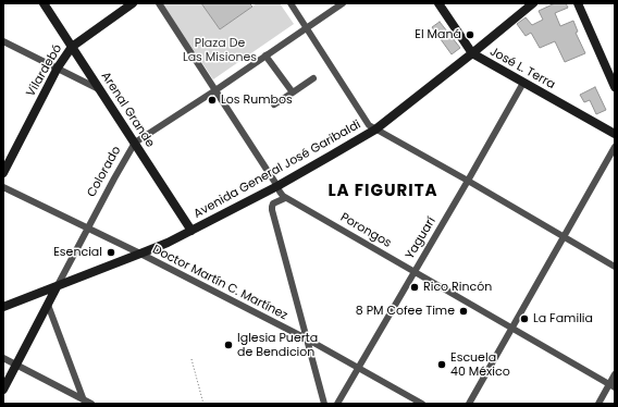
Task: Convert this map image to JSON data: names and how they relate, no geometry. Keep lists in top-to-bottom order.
{
  "streets": {
    "street": [
      "José L. Terra",
      "Vilardebó",
      "Arenal Grande",
      "Avenida General José Garibaldi",
      "Colorado",
      "Porongos",
      "Yaguarí",
      "Doctor Martín C. Martínez"
    ]
  },
  "crossings": [
    ["José L. Terra", "Avenida General José Garibaldi"],
    ["José L. Terra", "Yaguarí"],
    ["Vilardebó", "Arenal Grande"],
    ["Arenal Grande", "Avenida General José Garibaldi"],
    ["Arenal Grande", "Colorado"],
    ["Avenida General José Garibaldi", "Colorado"],
    ["Avenida General José Garibaldi", "Porongos"],
    ["Avenida General José Garibaldi", "Doctor Martín C. Martínez"],
    ["Colorado", "Porongos"],
    ["Colorado", "Doctor Martín C. Martínez"],
    ["Porongos", "Yaguarí"],
    ["Yaguarí", "Doctor Martín C. Martínez"]
  ],
  "districts": ["LA FIGURITA"],
  "parks": ["Plaza De Las Misiones"],
  "places": [
    "El Maná",
    "Los Rumbos",
    "Esencial",
    "Rico Rincón",
    "8 PM Cofee Time",
    "La Familia",
    "Iglesia Puerta de Bendicion",
    "Escuela 40 México"
  ]
}
